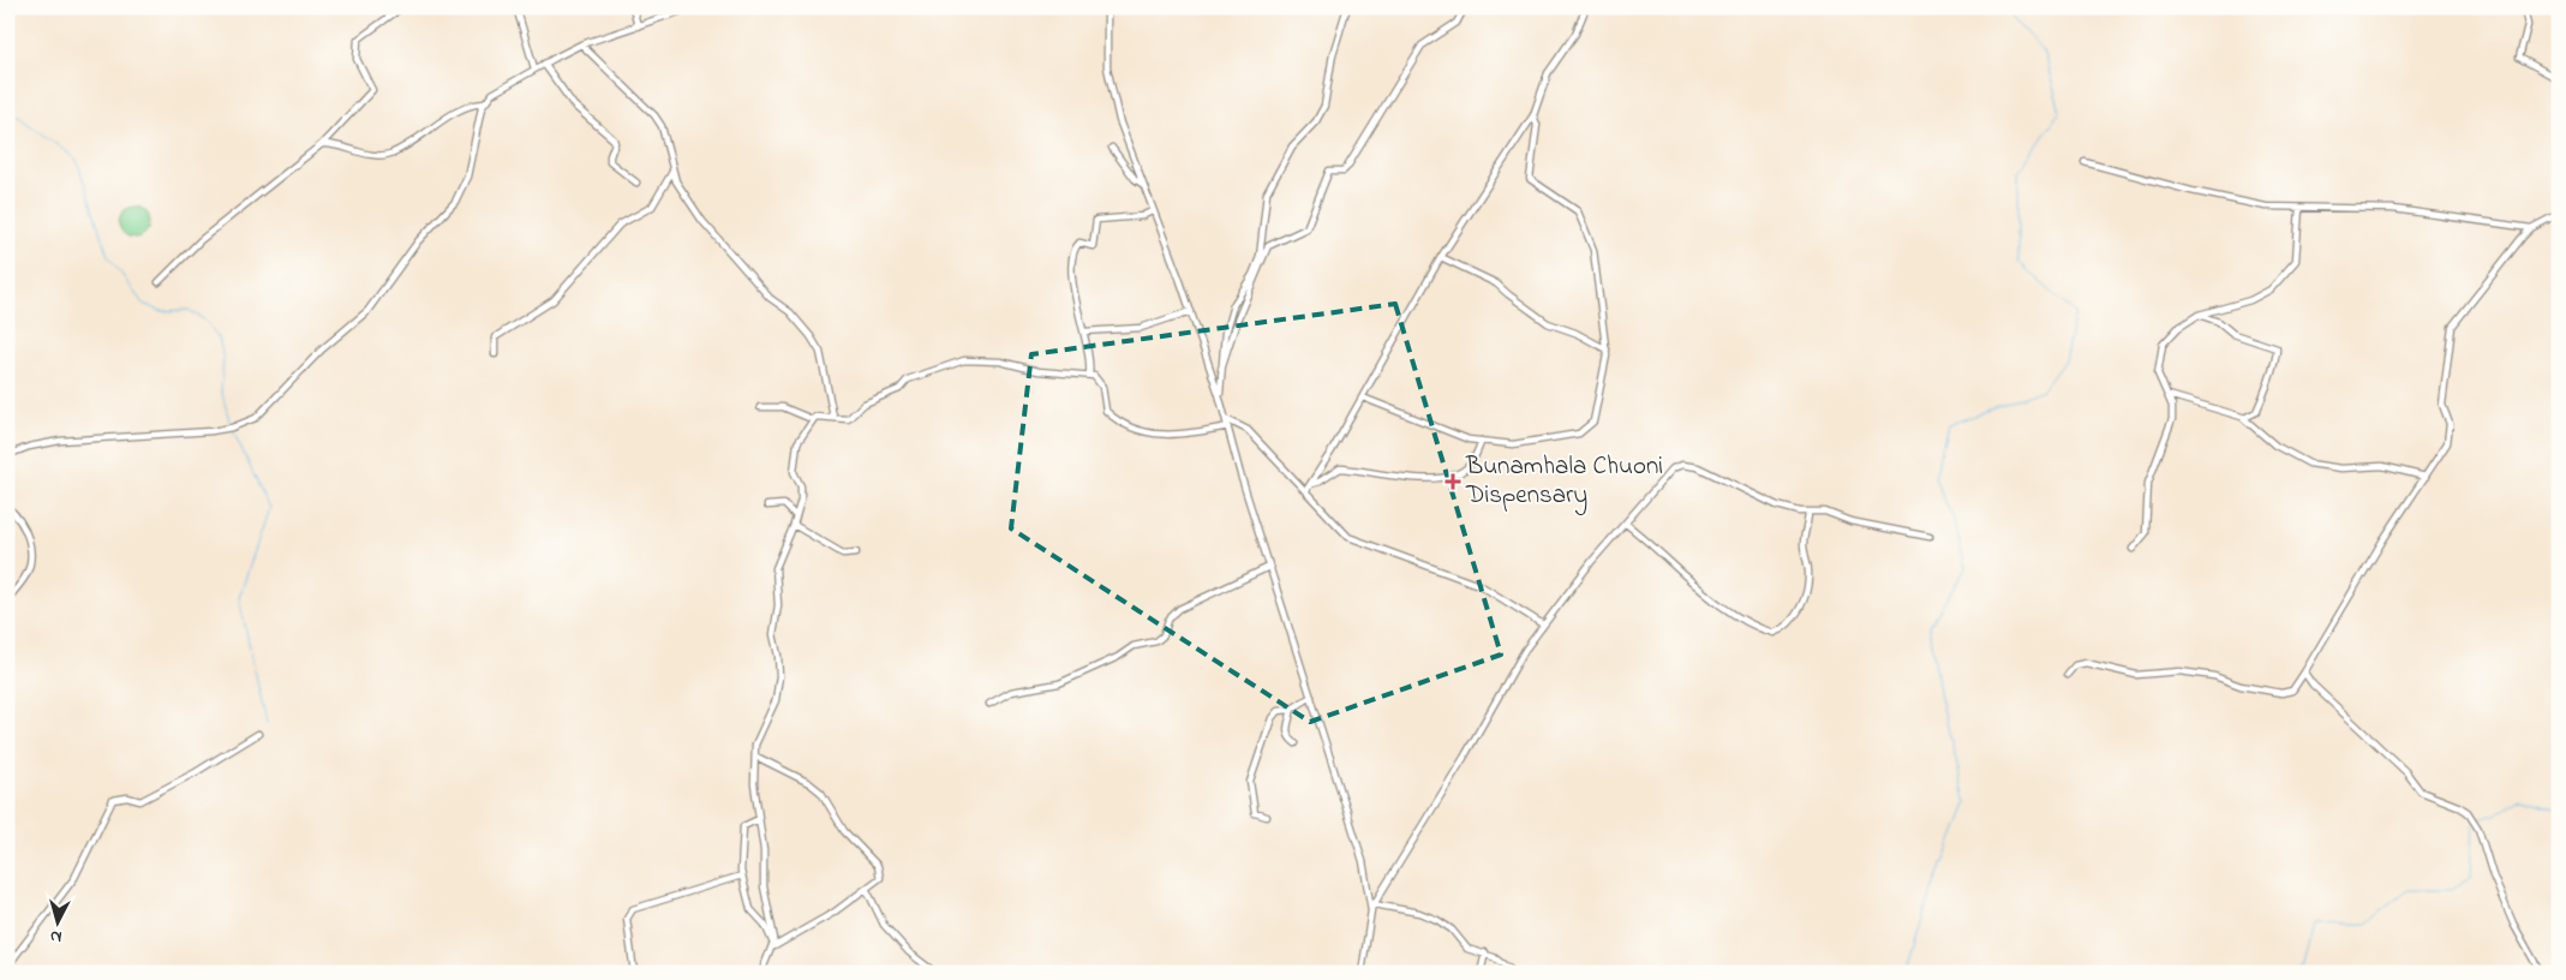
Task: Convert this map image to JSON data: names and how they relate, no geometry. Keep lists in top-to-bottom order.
{
  "places": {
    "health": ["Bunamhala Chuoni Dispensary"]
  },
  "north": "bottom"
}
